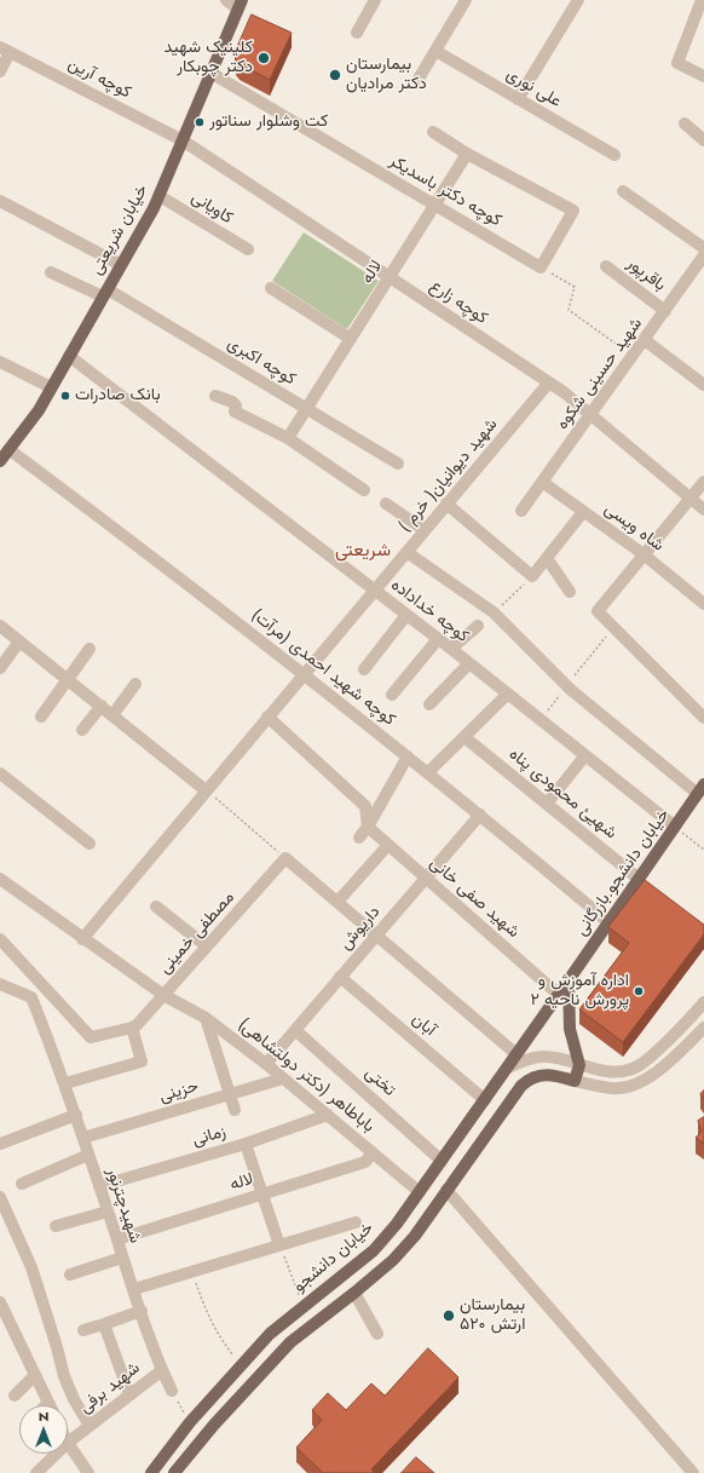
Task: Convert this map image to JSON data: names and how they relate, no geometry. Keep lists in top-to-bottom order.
{
  "streets": {
    "main road": ["خیابان شریعتی", "خیابان دانشجو.بازرگانی", "خیابان دانشجو"],
    "street": [
      "کوچه آرین",
      "علی نوری",
      "کوچه دکتر باسدیکر",
      "کاویانی",
      "لاله",
      "باقرپور",
      "کوچه زارع",
      "کوچه اکبری",
      "شهید حسینی شکوه",
      "شهید دیوانیان( خرم )",
      "شاه ویسی",
      "کوچه خداداده",
      "کوچه شهید احمدی (مرآت)",
      "شهیئ محمودی پناه",
      "شهید صفی خانی",
      "داریوش",
      "مصطفی خمینی",
      "آبان",
      "باباطاهر (دکتر دولتشاهی)",
      "تختی",
      "حزینی",
      "زمانی",
      "شهیدچترنور",
      "شهید برفی"
    ]
  },
  "crossings": [
    ["کوچه آرین", "خیابان شریعتی"],
    ["کوچه آرین", "کوچه زارع"],
    ["کوچه دکتر باسدیکر", "خیابان شریعتی"],
    ["کوچه دکتر باسدیکر", "لاله"],
    ["کاویانی", "خیابان شریعتی"],
    ["خیابان شریعتی", "کوچه زارع"],
    ["خیابان شریعتی", "کوچه اکبری"],
    ["خیابان شریعتی", "کوچه خداداده"],
    ["خیابان شریعتی", "کوچه شهید احمدی (مرآت)"],
    ["لاله", "کوچه زارع"],
    ["لاله", "کوچه اکبری"],
    ["لاله", "باباطاهر (دکتر دولتشاهی)"],
    ["لاله", "شهیدچترنور"],
    ["باقرپور", "شهید حسینی شکوه"],
    ["کوچه زارع", "شهید حسینی شکوه"],
    ["کوچه زارع", "شهید دیوانیان( خرم )"],
    ["شهید حسینی شکوه", "شاه ویسی"],
    ["شهید دیوانیان( خرم )", "کوچه خداداده"],
    ["شهید دیوانیان( خرم )", "کوچه شهید احمدی (مرآت)"],
    ["شهید دیوانیان( خرم )", "باباطاهر (دکتر دولتشاهی)"],
    ["کوچه خداداده", "خیابان دانشجو.بازرگانی"],
    ["کوچه شهید احمدی (مرآت)", "خیابان دانشجو.بازرگانی"],
    ["کوچه شهید احمدی (مرآت)", "داریوش"],
    ["شهیئ محمودی پناه", "خیابان دانشجو.بازرگانی"],
    ["خیابان دانشجو.بازرگانی", "خیابان دانشجو"],
    ["شهید صفی خانی", "داریوش"],
    ["شهید صفی خانی", "خیابان دانشجو"],
    ["داریوش", "آبان"],
    ["داریوش", "باباطاهر (دکتر دولتشاهی)"],
    ["داریوش", "تختی"],
    ["مصطفی خمینی", "باباطاهر (دکتر دولتشاهی)"],
    ["آبان", "خیابان دانشجو"],
    ["باباطاهر (دکتر دولتشاهی)", "حزینی"],
    ["باباطاهر (دکتر دولتشاهی)", "زمانی"],
    ["باباطاهر (دکتر دولتشاهی)", "خیابان دانشجو"],
    ["تختی", "خیابان دانشجو"],
    ["حزینی", "شهیدچترنور"],
    ["زمانی", "شهیدچترنور"],
    ["شهیدچترنور", "شهید برفی"]
  ],
  "districts": ["شریعتی"],
  "places": [
    "کلینیک شهید دکتر چوبکار",
    "بیمارستان دکتر مرادیان",
    "کت وشلوار سناتور",
    "بانک صادرات",
    "اداره آموزش و پرورش ناحیه ۲",
    "بیمارستان ۵۲۰ ارتش"
  ],
  "north": "top"
}
